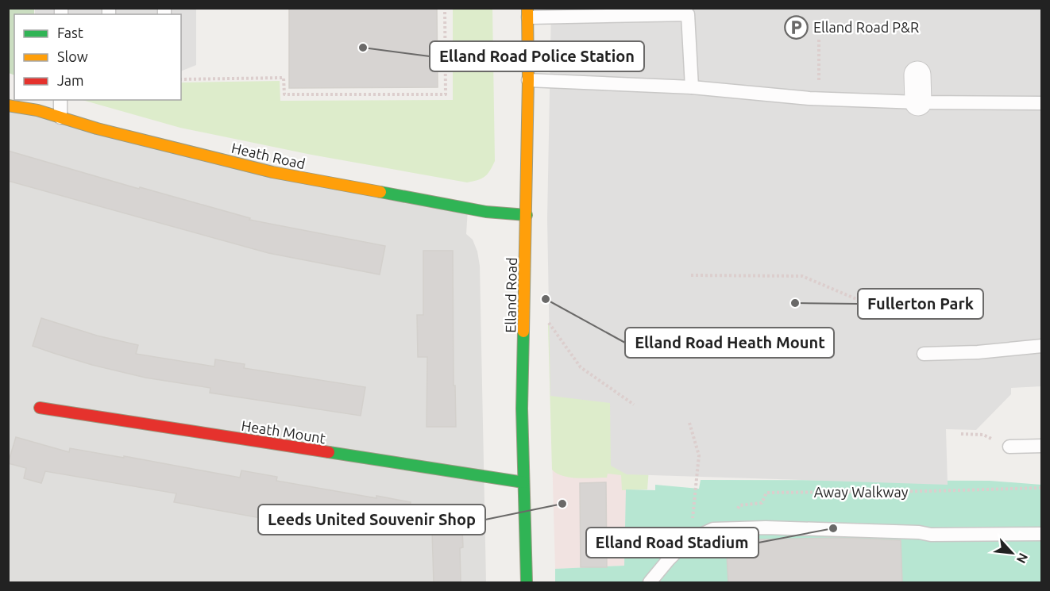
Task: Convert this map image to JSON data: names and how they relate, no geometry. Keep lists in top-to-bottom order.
{
  "streets": {
    "street": ["Heath Road", "Elland Road", "Heath Mount"],
    "path": ["Away Walkway"]
  },
  "crossings": [
    ["Heath Road", "Elland Road"],
    ["Elland Road", "Heath Mount"]
  ],
  "places": {
    "parking": ["Elland Road P&R"],
    "other": [
      "Elland Road Police Station",
      "Elland Road Heath Mount",
      "Fullerton Park",
      "Leeds United Souvenir Shop",
      "Elland Road Stadium"
    ]
  },
  "legend": ["Fast", "Slow", "Jam"],
  "north": "bottom right"
}
